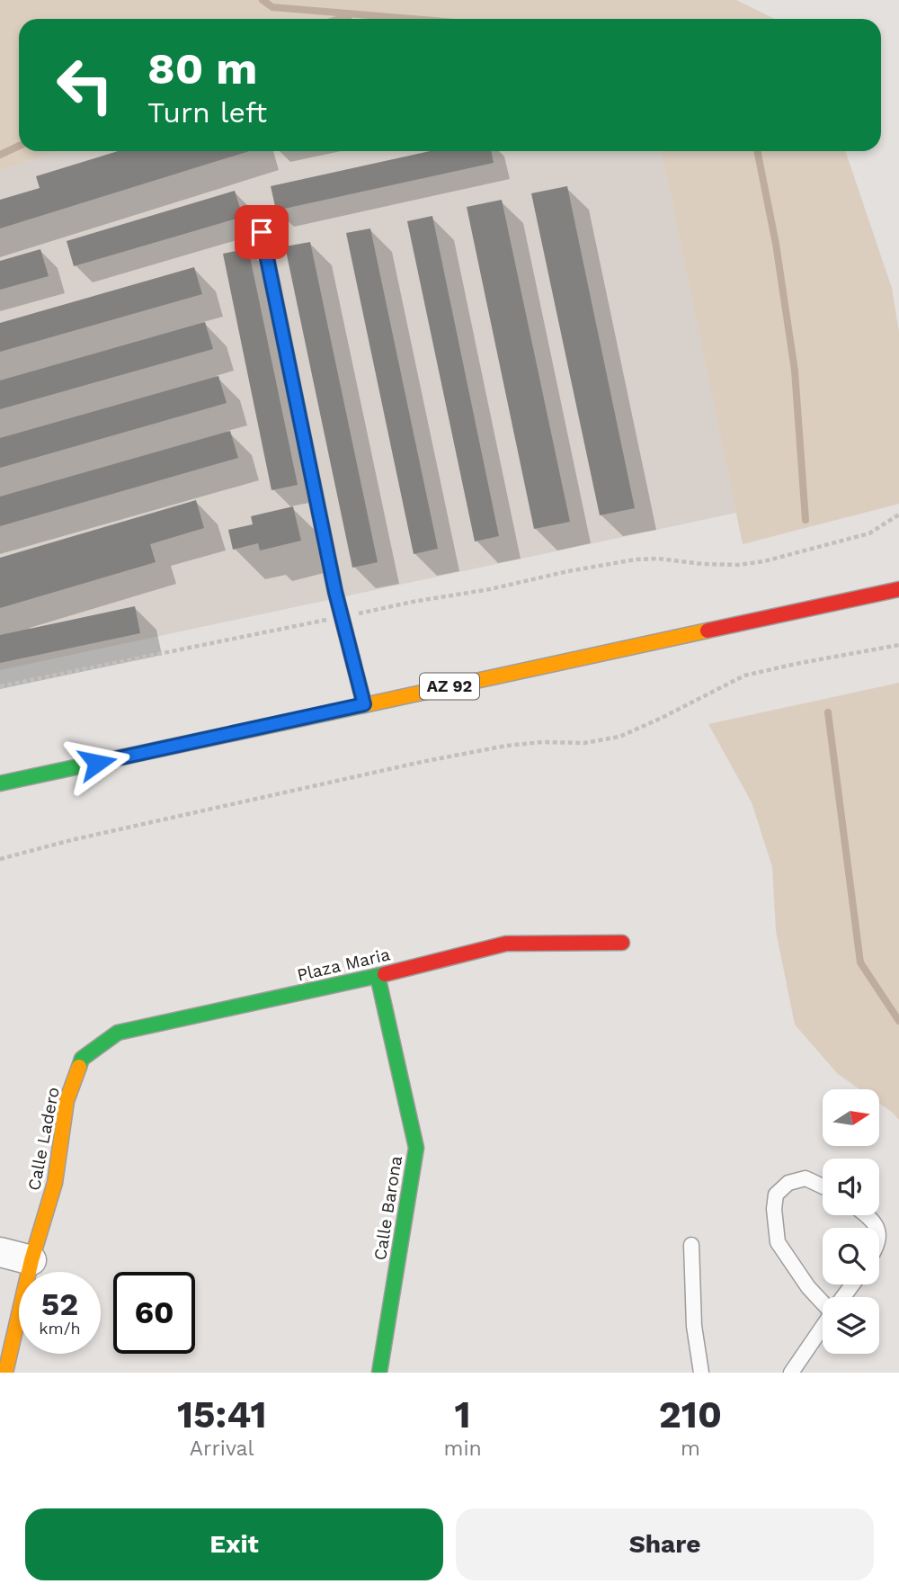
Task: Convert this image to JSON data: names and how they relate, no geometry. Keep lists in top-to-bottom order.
{
  "streets": {
    "street": [
      "AZ 92",
      "Plaza Maria",
      "Calle Ladero",
      "Calle Barona"
    ]
  },
  "crossings": [
    ["Plaza Maria", "Calle Ladero"],
    ["Plaza Maria", "Calle Barona"]
  ],
  "north": "right",
  "page": {
    "turn": ["80 m", "Turn left"],
    "speed": "52 km/h",
    "limit": "60",
    "eta": [
      "15:41",
      "Arrival",
      "1",
      "min",
      "210",
      "m"
    ],
    "buttons": ["Exit", "Share"]
  }
}
